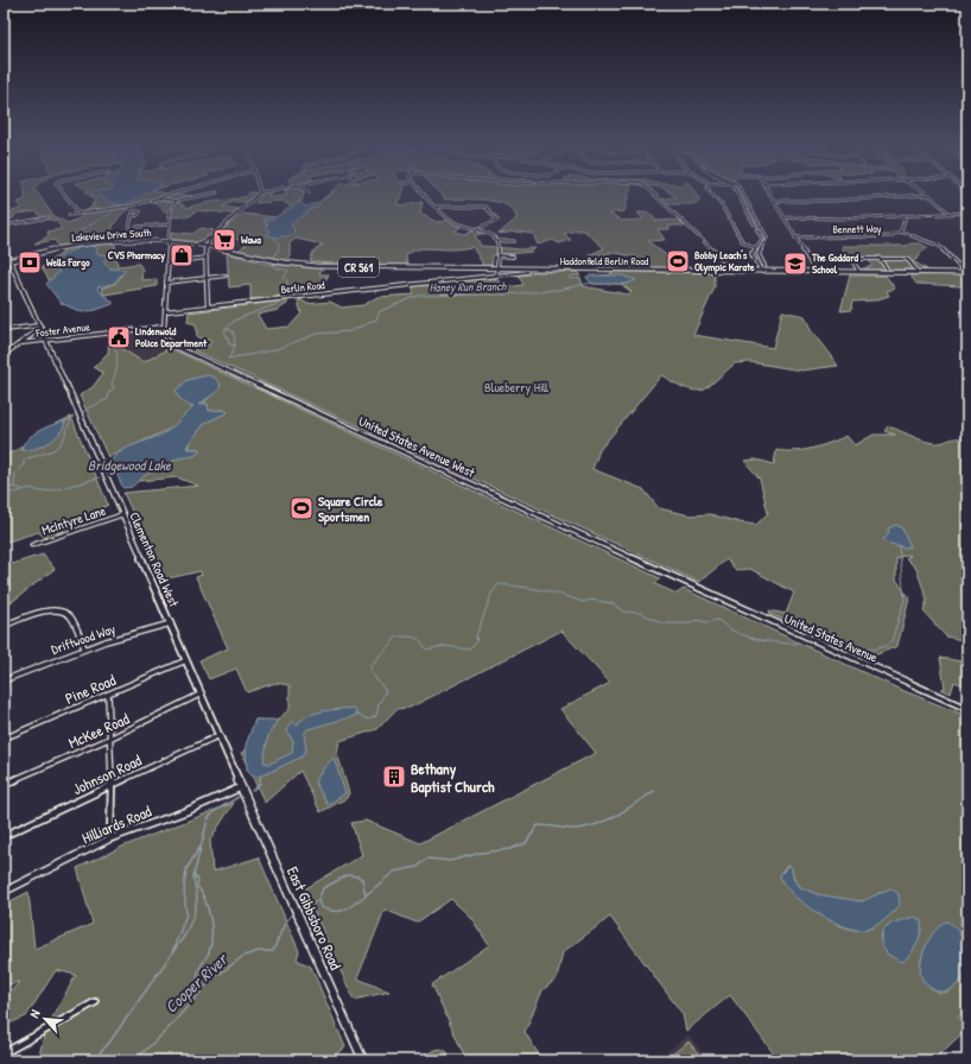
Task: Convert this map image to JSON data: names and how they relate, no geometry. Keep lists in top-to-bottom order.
{
  "streets": {
    "main road": [
      "Lakeview Drive South",
      "Haddonfield Berlin Road",
      "CR 561",
      "Clementon Road West",
      "East Gibbsboro Road"
    ],
    "street": [
      "Bennett Way",
      "Berlin Road",
      "Foster Avenue",
      "United States Avenue West",
      "McIntyre Lane",
      "United States Avenue",
      "Driftwood Way",
      "Pine Road",
      "McKee Road",
      "Johnson Road",
      "Hilliards Road"
    ]
  },
  "crossings": [
    ["Lakeview Drive South", "Haddonfield Berlin Road"],
    ["Lakeview Drive South", "CR 561"],
    ["Lakeview Drive South", "Clementon Road West"],
    ["CR 561", "Clementon Road West"],
    ["Foster Avenue", "United States Avenue West"],
    ["Foster Avenue", "Clementon Road West"],
    ["United States Avenue West", "United States Avenue"],
    ["McIntyre Lane", "Clementon Road West"],
    ["Clementon Road West", "Driftwood Way"],
    ["Clementon Road West", "Pine Road"],
    ["Clementon Road West", "McKee Road"],
    ["Clementon Road West", "Johnson Road"],
    ["Clementon Road West", "Hilliards Road"],
    ["Clementon Road West", "East Gibbsboro Road"],
    ["Hilliards Road", "East Gibbsboro Road"]
  ],
  "water": ["Haney Run Branch", "Bridgewood Lake", "Cooper River"],
  "parks": ["Blueberry Hill"],
  "places": {
    "supermarket": ["Wawa"],
    "shop": ["CVS Pharmacy"],
    "sports": ["Bobby Leach's Olympic Karate", "Square Circle Sportsmen"],
    "bank": ["Wells Fargo"],
    "school or university": ["The Goddard School"],
    "public building": ["Lindenwold Police Department"],
    "building": ["Bethany Baptist Church"]
  },
  "north": "top left"
}
